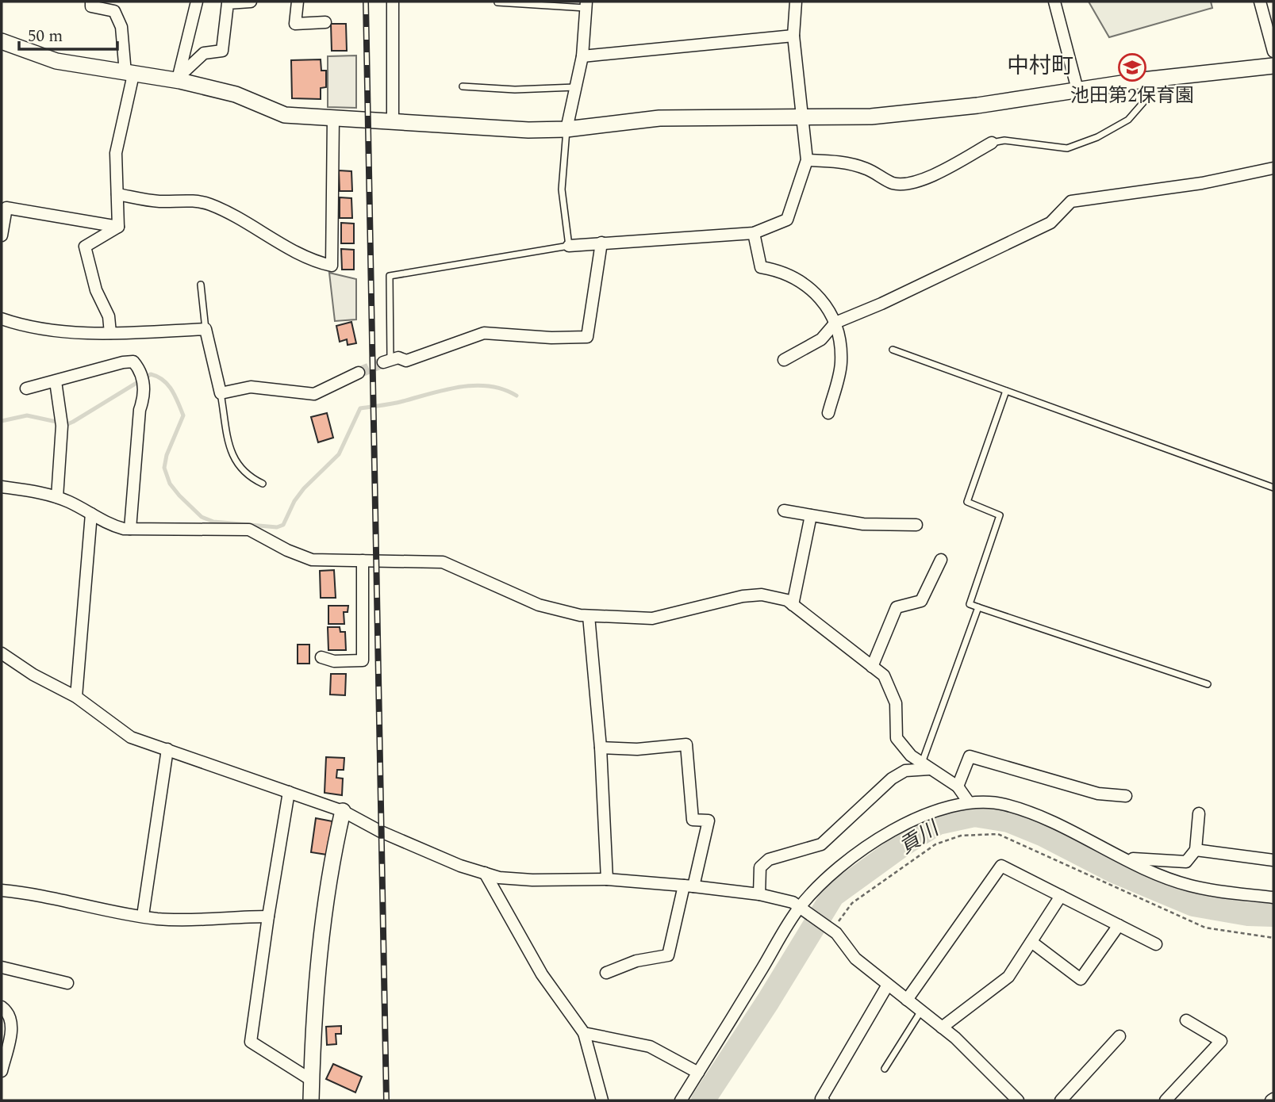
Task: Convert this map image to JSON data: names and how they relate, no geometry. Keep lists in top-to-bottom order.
{
  "districts": ["中村町"],
  "water": ["貢川"],
  "places": {
    "school or university": ["池田第2保育園"]
  },
  "scale_bar": "50 m"
}
